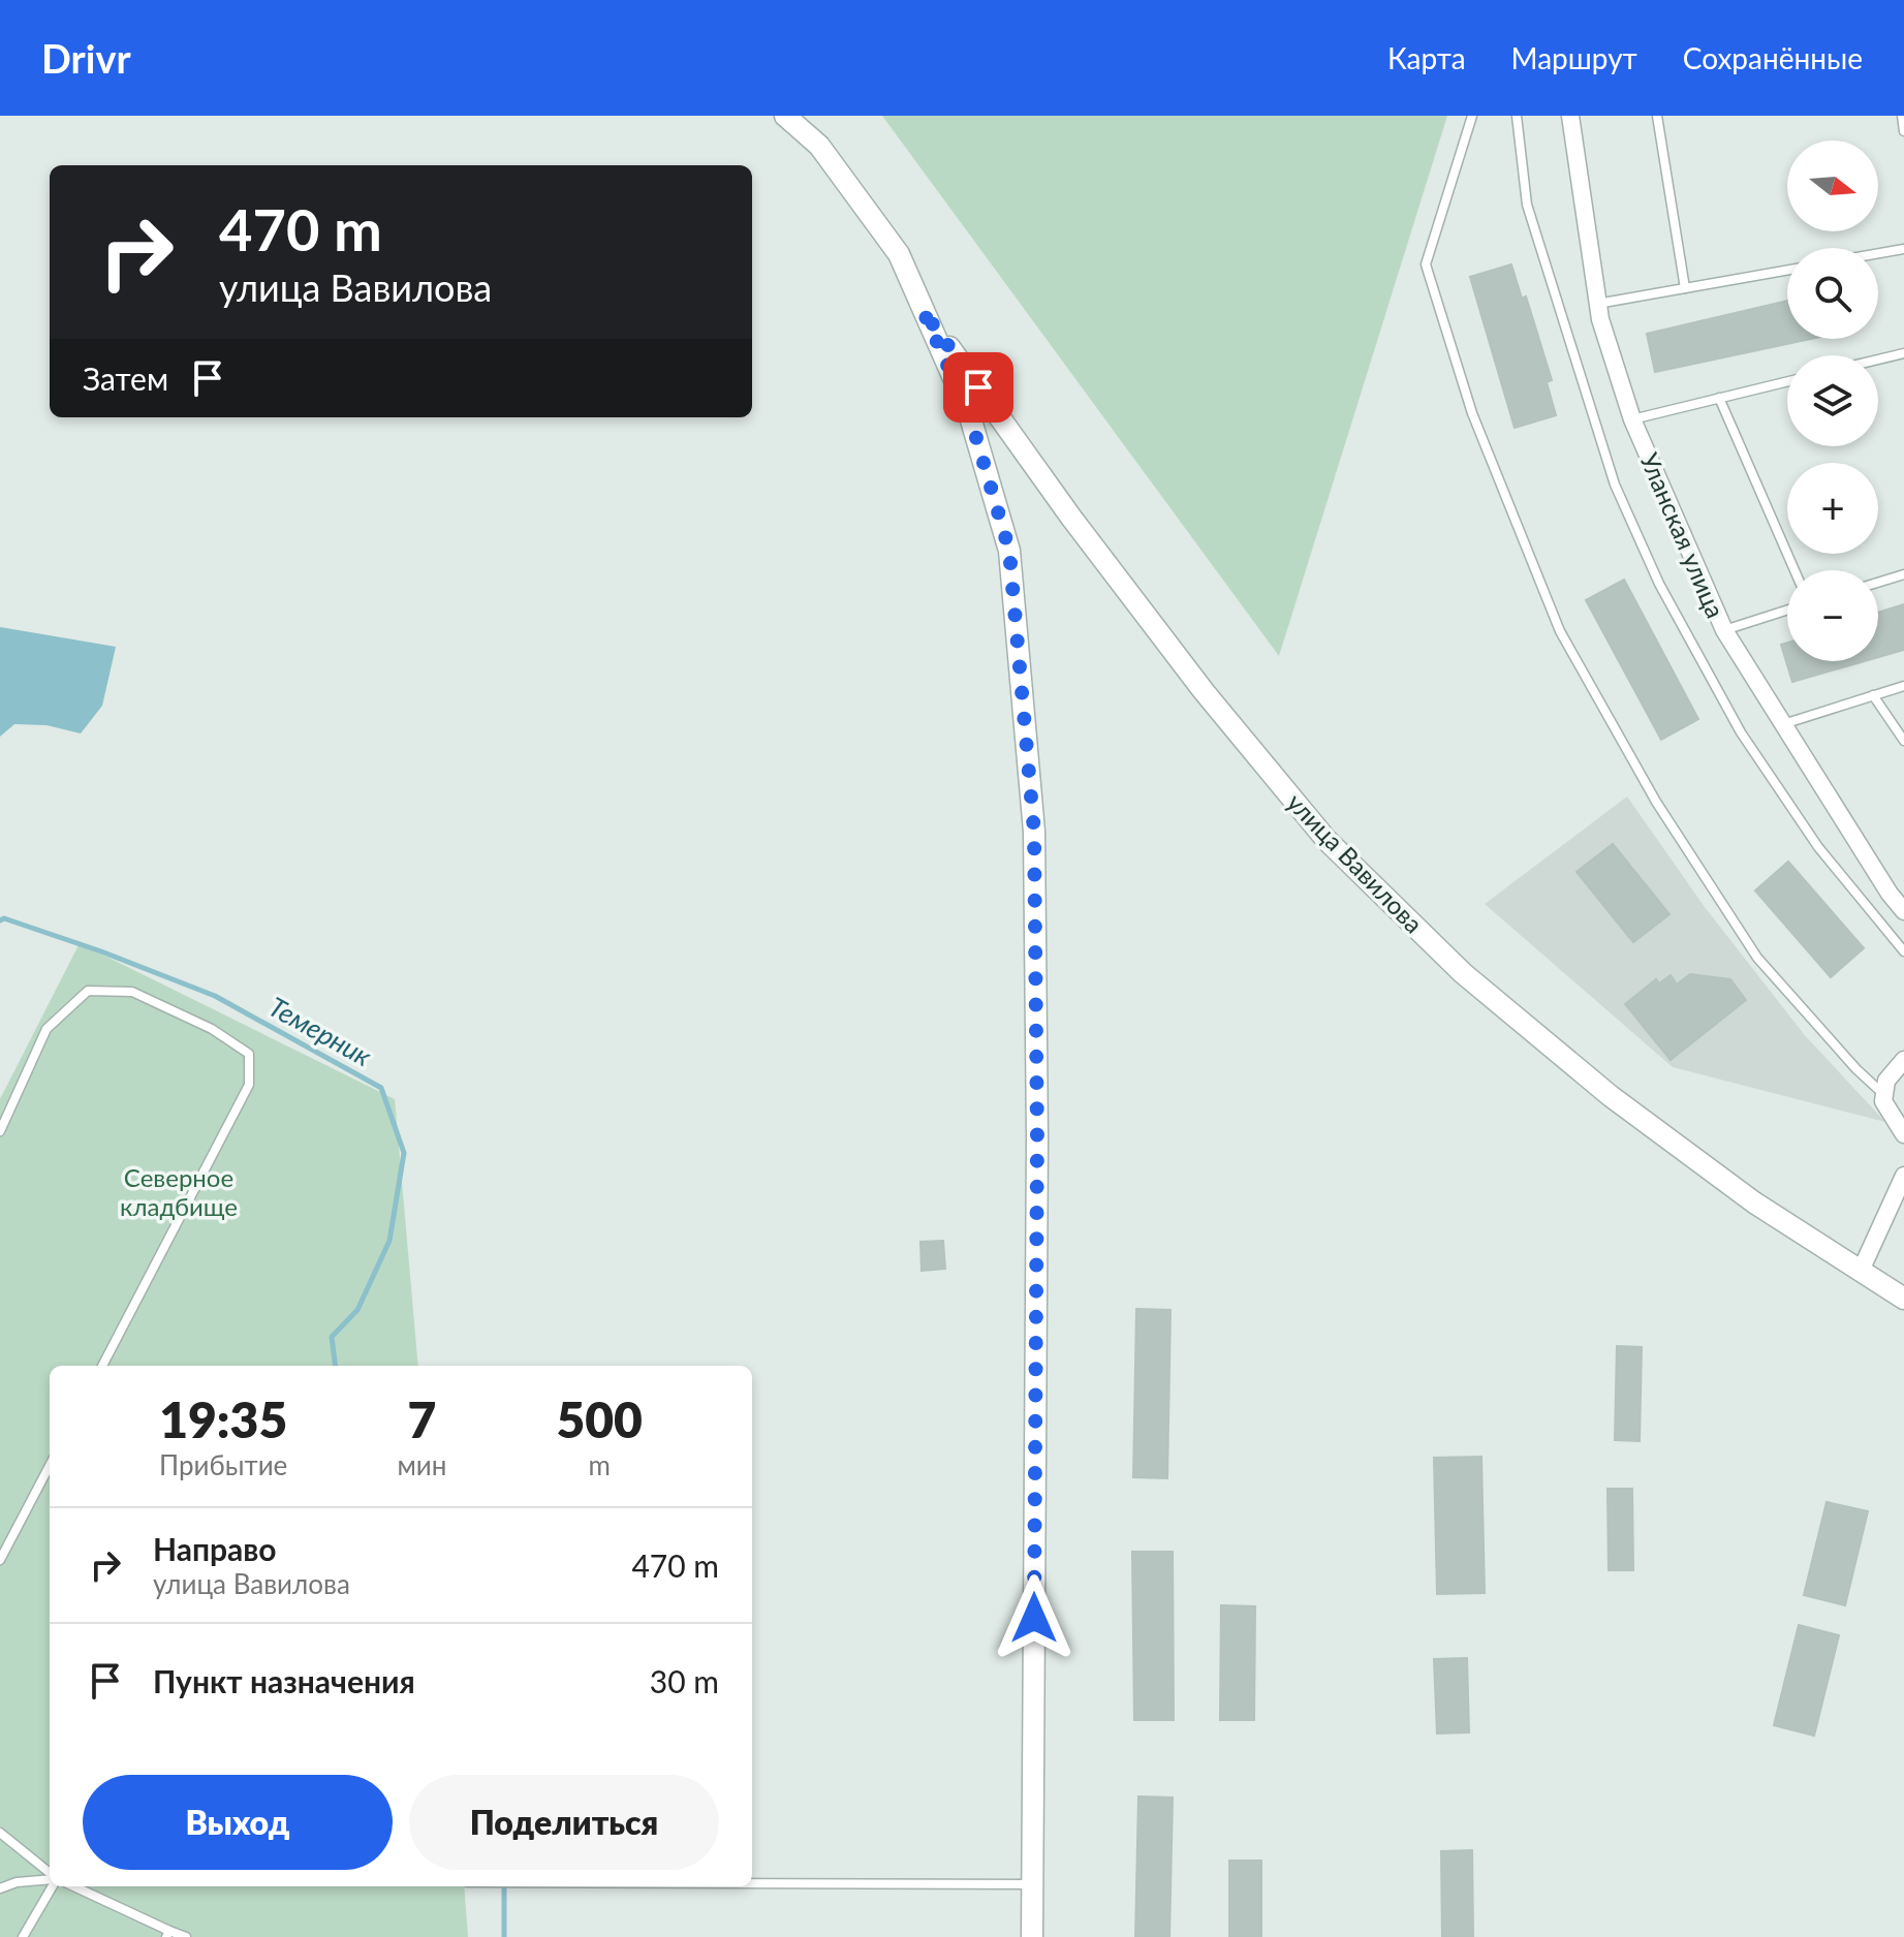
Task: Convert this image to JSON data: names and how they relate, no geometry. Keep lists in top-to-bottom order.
{
  "streets": {
    "street": ["Уланская улица", "улица Вавилова"]
  },
  "water": ["Темерник"],
  "parks": ["Северное кладбище"],
  "north": "right",
  "page": {
    "header": "Drivr",
    "nav": ["Карта", "Маршрут", "Сохранённые"],
    "map_buttons": ["+", "−"],
    "turn": ["470 m", "улица Вавилова"],
    "then": "Затем",
    "eta": [
      "19:35",
      "Прибытие",
      "7",
      "мин",
      "500",
      "m"
    ],
    "list": [
      {
        "name": "Направо",
        "note": "улица Вавилова",
        "value": "470 m"
      },
      {
        "name": "Пункт назначения",
        "value": "30 m"
      }
    ],
    "buttons": ["Выход", "Поделиться"]
  }
}
